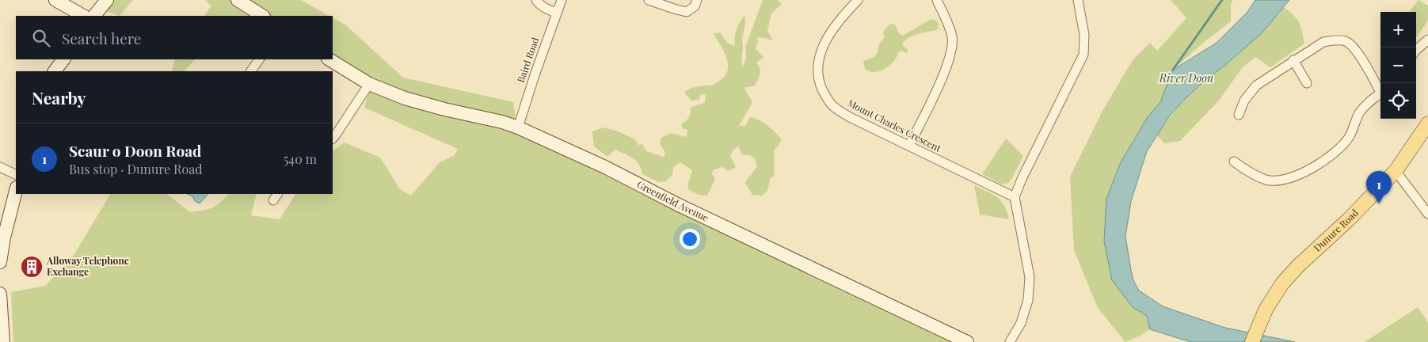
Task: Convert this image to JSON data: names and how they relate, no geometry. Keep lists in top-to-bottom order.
{
  "streets": {
    "main road": ["Dunure Road"],
    "street": ["Baird Road", "Mount Charles Crescent", "Greenfield Avenue"]
  },
  "crossings": [
    ["Baird Road", "Greenfield Avenue"]
  ],
  "water": ["River Doon"],
  "places": {
    "building": ["Alloway Telephone Exchange"]
  },
  "page": {
    "map_buttons": ["+", "−"],
    "search": "Search here",
    "heading": "Nearby",
    "list": [
      {
        "mark": "1",
        "name": "Scaur o Doon Road",
        "note": "Bus stop · Dunure Road",
        "value": "540 m"
      }
    ],
    "pins": "1"
  }
}
